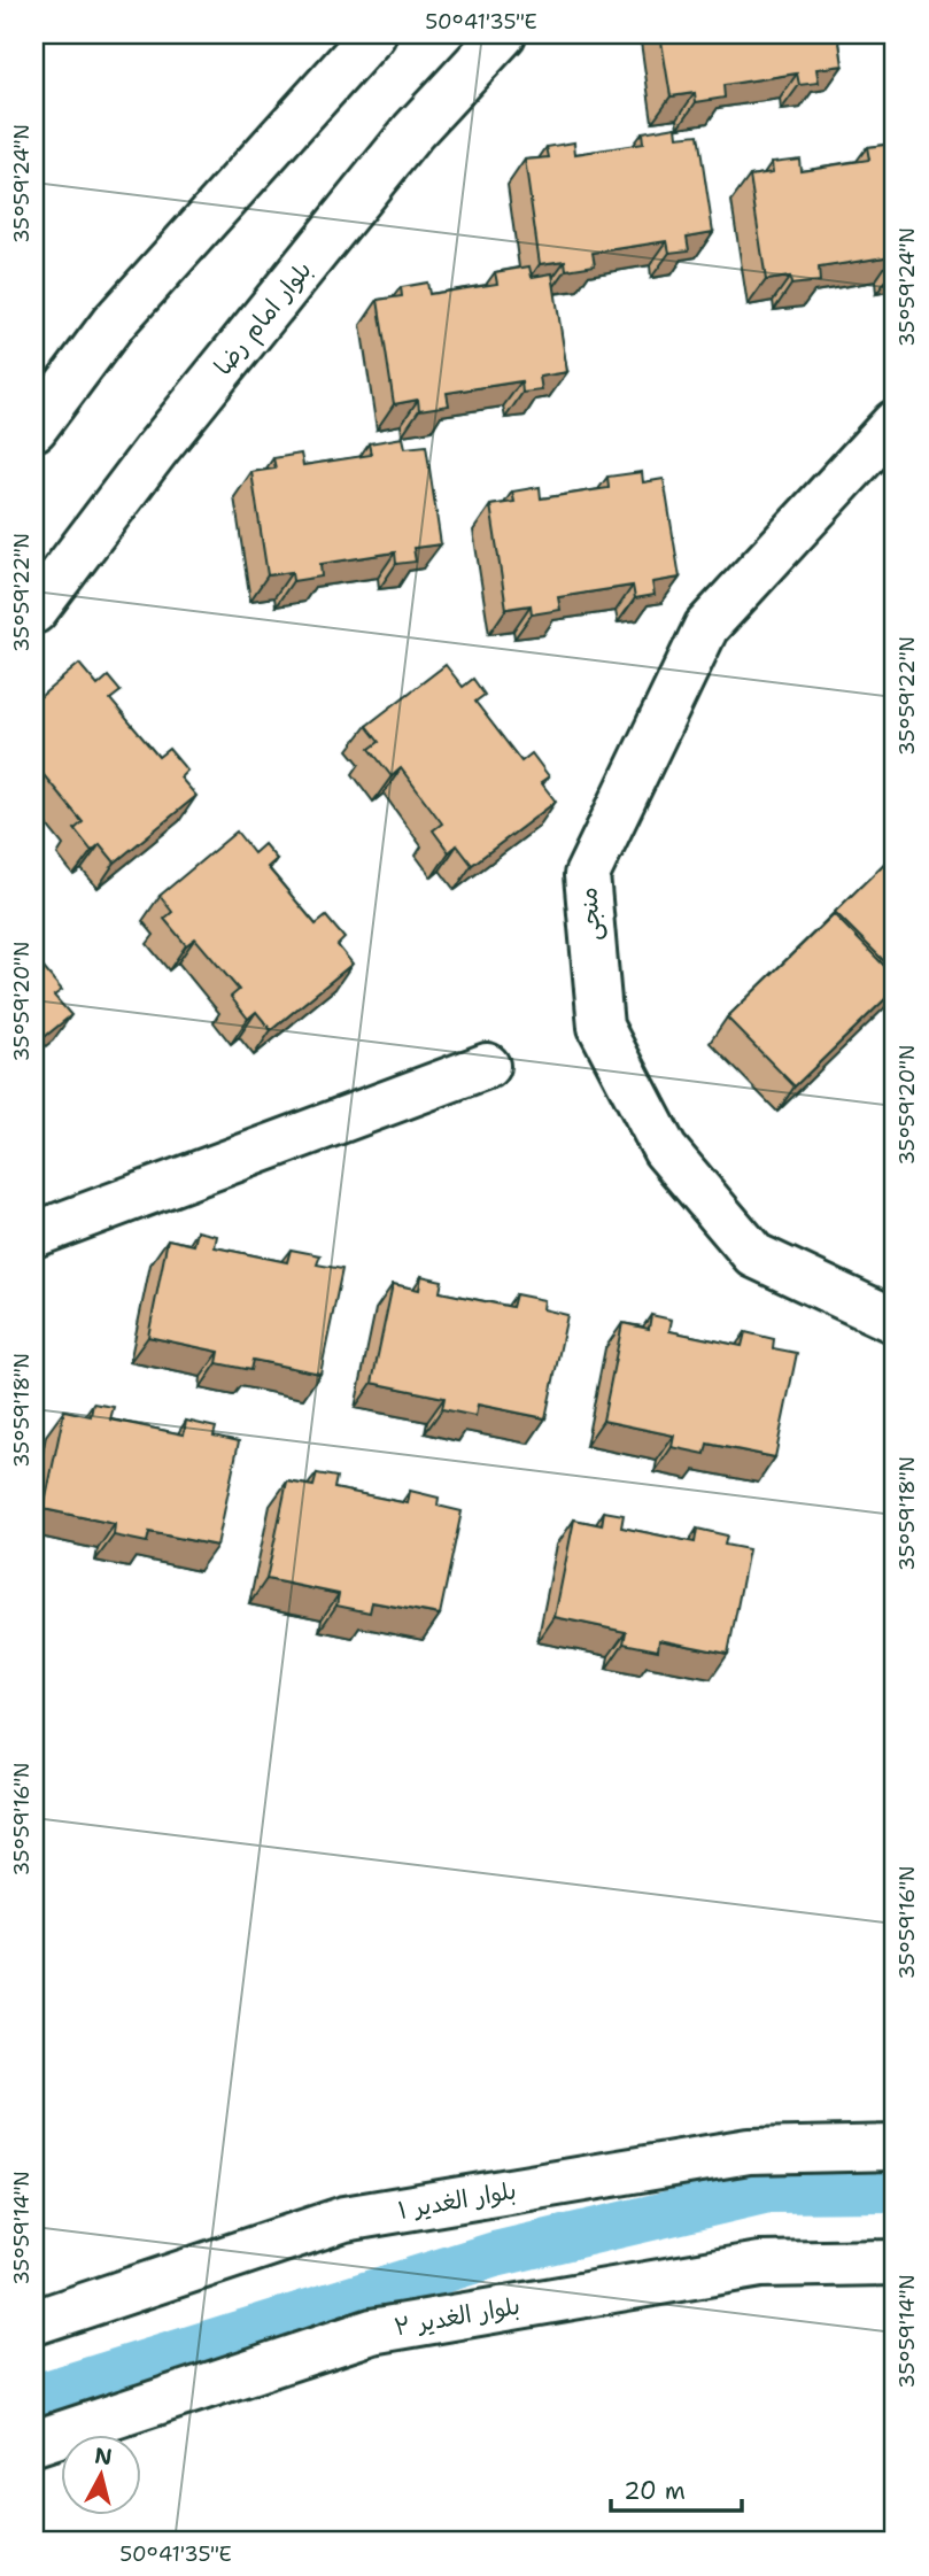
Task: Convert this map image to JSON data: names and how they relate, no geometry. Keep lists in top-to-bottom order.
{
  "streets": {
    "street": [
      "بلوار امام رضا",
      "منجی",
      "بلوار الغدیر ۱",
      "بلوار الغدیر ۲"
    ]
  },
  "scale_bar": "20 m",
  "north": "top",
  "coordinates": [
    "50°41'35\"E",
    "35°59'24\"N",
    "35°59'22\"N",
    "35°59'20\"N",
    "35°59'18\"N",
    "35°59'16\"N",
    "35°59'14\"N"
  ]
}
